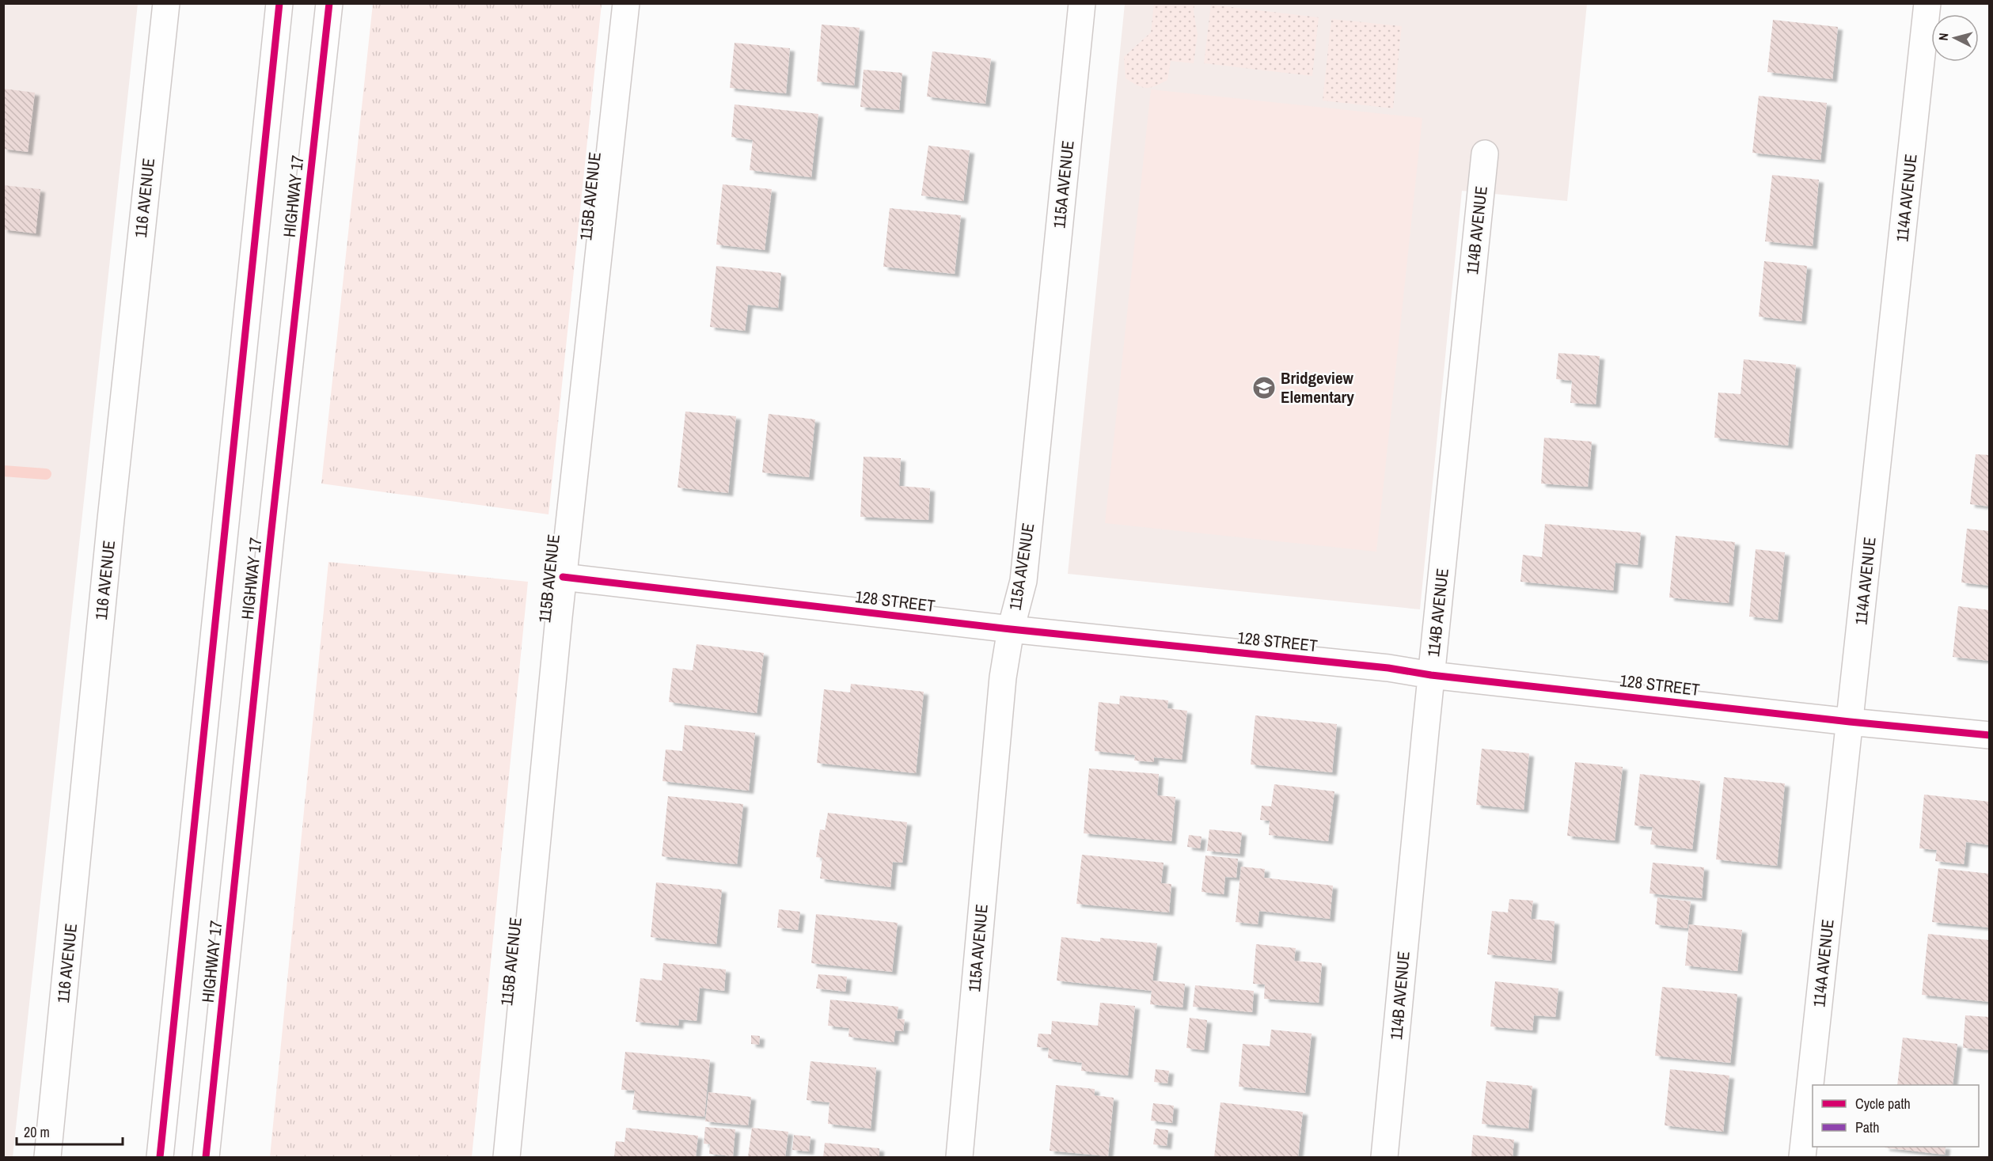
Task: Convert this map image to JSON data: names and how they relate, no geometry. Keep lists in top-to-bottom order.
{
  "streets": {
    "main road": [
      "115A AVENUE",
      "HIGHWAY 17",
      "115B AVENUE",
      "116 AVENUE",
      "114A AVENUE",
      "114B AVENUE",
      "128 STREET"
    ]
  },
  "crossings": [
    ["115A AVENUE", "128 STREET"],
    ["115B AVENUE", "128 STREET"],
    ["114A AVENUE", "128 STREET"],
    ["114B AVENUE", "128 STREET"]
  ],
  "places": {
    "school or university": ["Bridgeview Elementary"]
  },
  "legend": ["Cycle path", "Path"],
  "scale_bar": "20 m",
  "north": "left"
}
